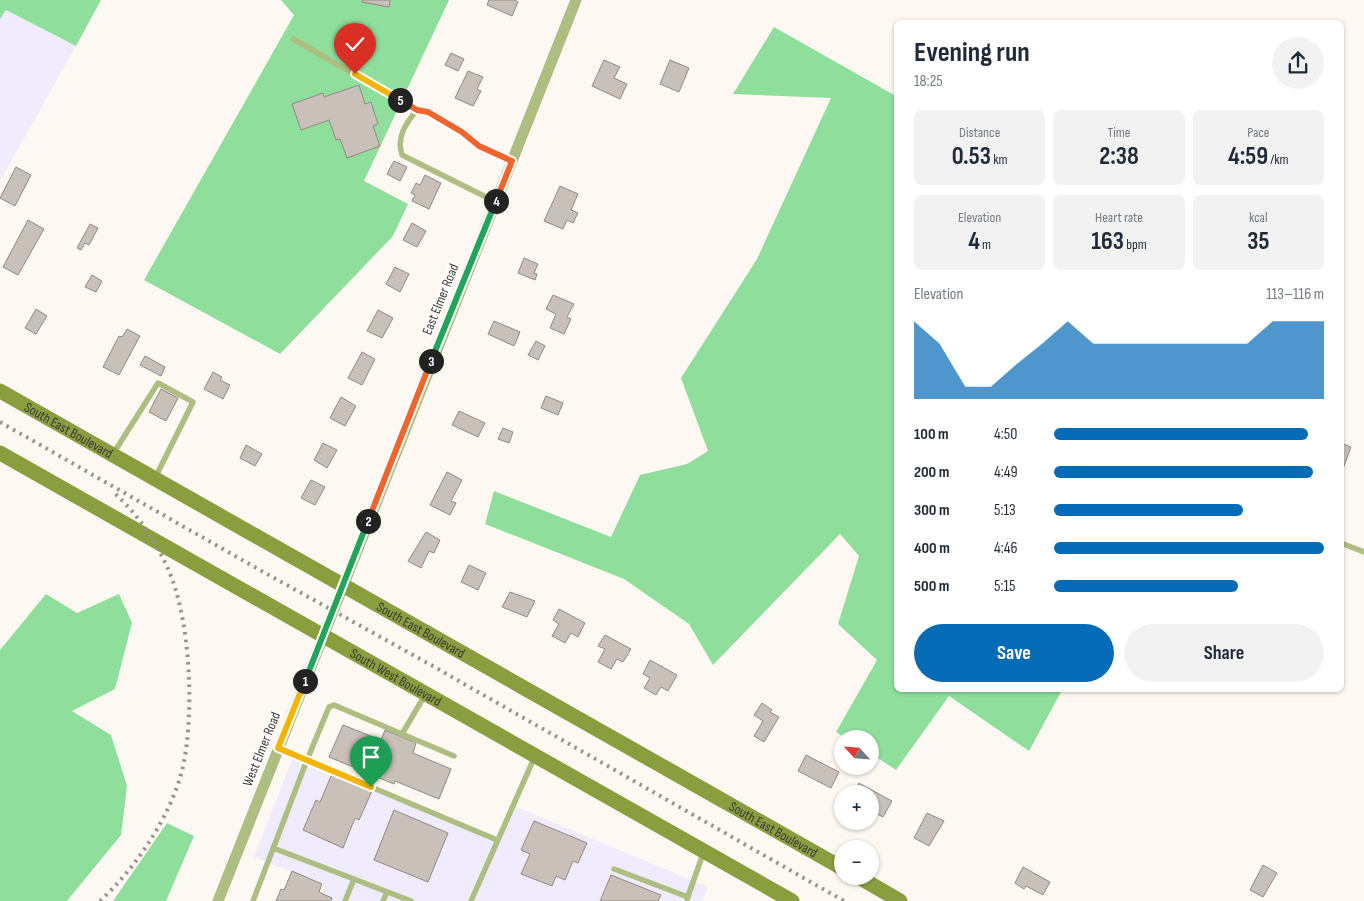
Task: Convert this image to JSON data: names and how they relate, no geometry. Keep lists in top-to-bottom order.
{
  "streets": {
    "main road": ["South East Boulevard", "South West Boulevard"],
    "street": ["East Elmer Road", "West Elmer Road"]
  },
  "crossings": [
    ["East Elmer Road", "South East Boulevard"],
    ["East Elmer Road", "West Elmer Road"],
    ["South West Boulevard", "West Elmer Road"]
  ],
  "north": "top left",
  "page": {
    "heading": ["Evening run", "18:25"],
    "pins": [
      "5",
      "4",
      "3",
      "2",
      "1"
    ],
    "stats": [
      ["Distance", "0.53 km"],
      ["Time", "2:38"],
      ["Pace", "4:59 /km"],
      ["Elevation", "4 m"],
      ["Heart rate", "163 bpm"],
      ["kcal", "35"]
    ],
    "chart": ["Elevation", "113–116 m"],
    "list": [
      {
        "name": "100 m",
        "note": "4:50"
      },
      {
        "name": "200 m",
        "note": "4:49"
      },
      {
        "name": "300 m",
        "note": "5:13"
      },
      {
        "name": "400 m",
        "note": "4:46"
      },
      {
        "name": "500 m",
        "note": "5:15"
      }
    ],
    "buttons": ["Save", "Share"],
    "map_buttons": ["+", "−"]
  }
}
